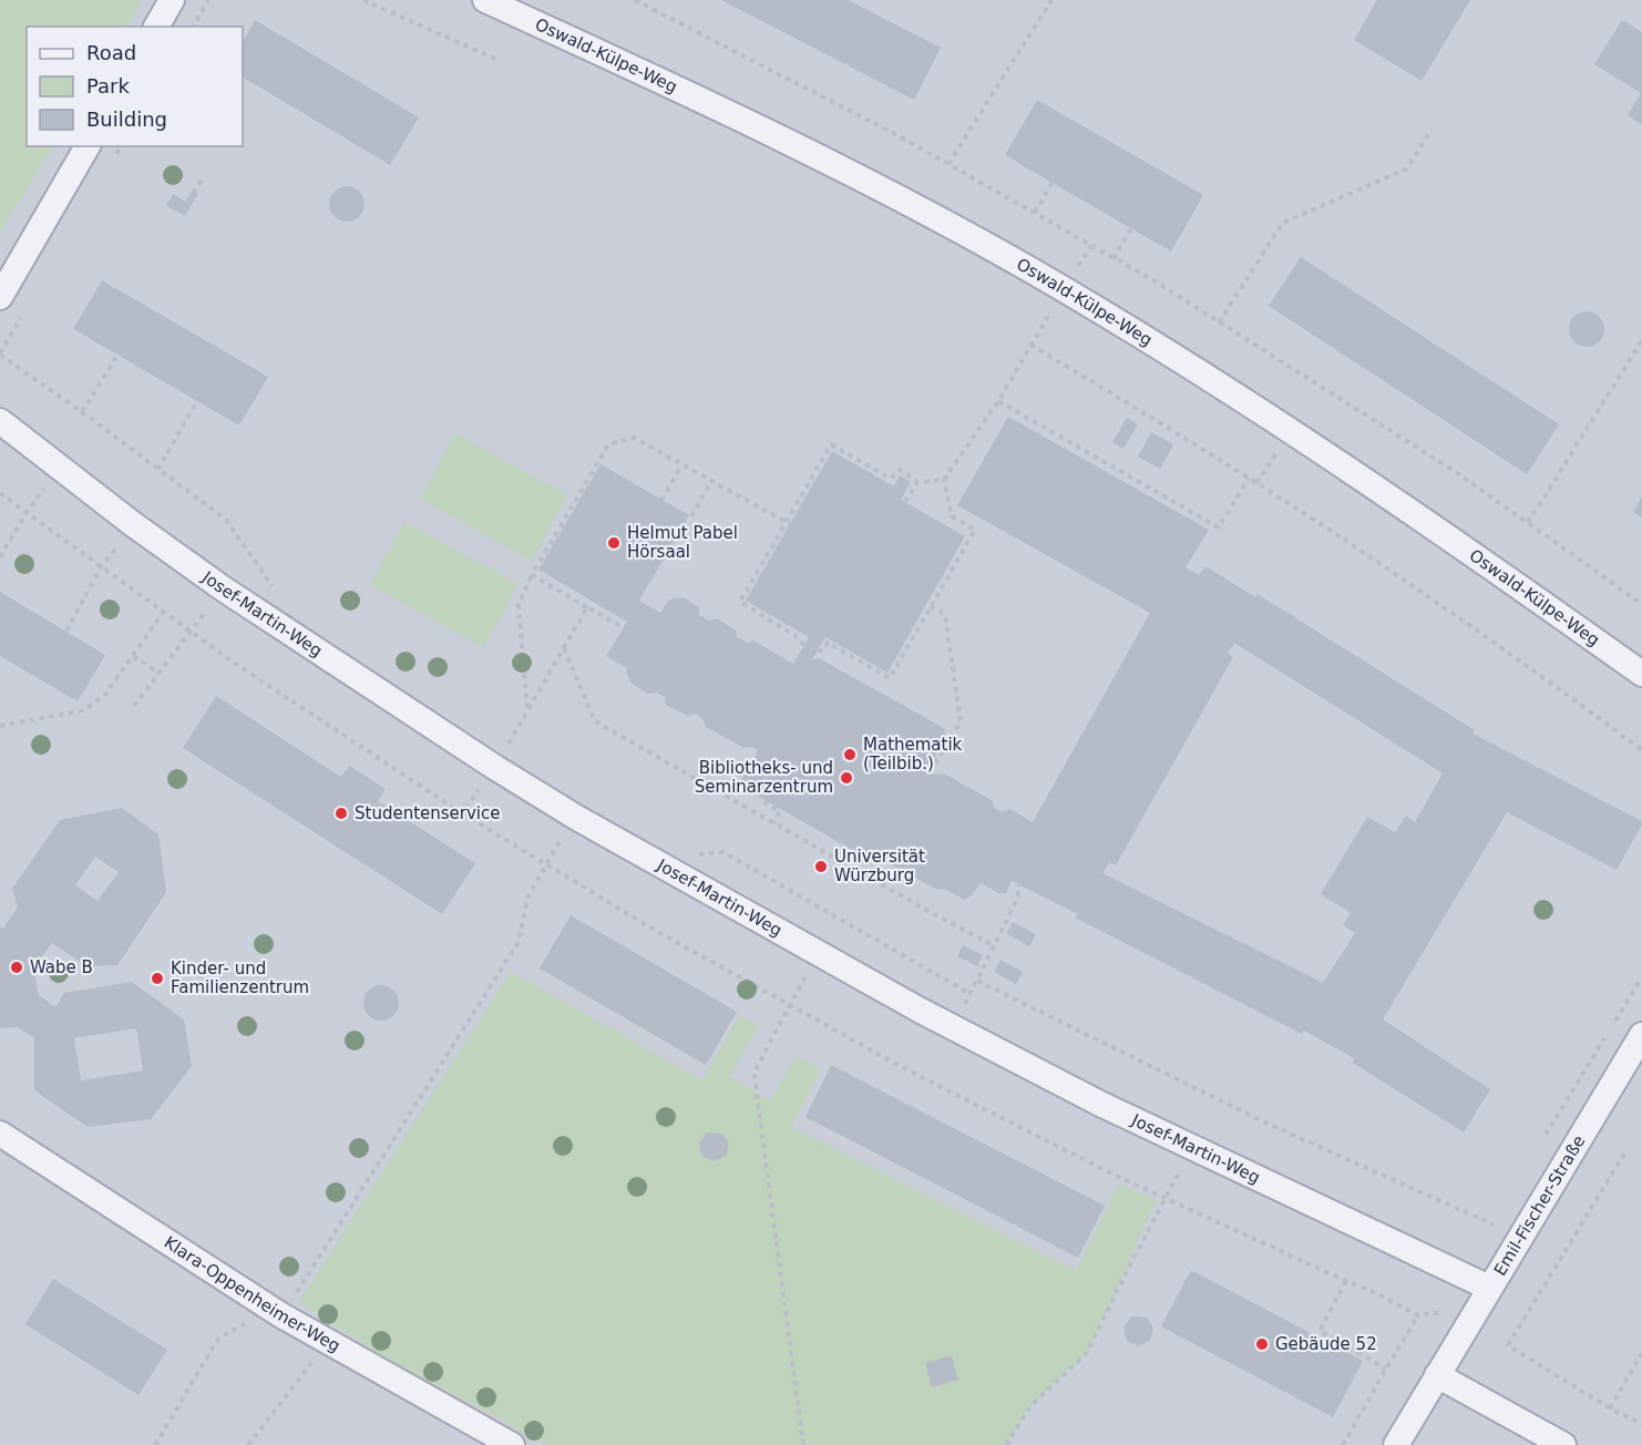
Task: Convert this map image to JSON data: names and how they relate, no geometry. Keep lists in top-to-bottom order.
{
  "streets": {
    "street": [
      "Oswald-Külpe-Weg",
      "Josef-Martin-Weg",
      "Emil-Fischer-Straße",
      "Klara-Oppenheimer-Weg"
    ]
  },
  "crossings": [
    ["Josef-Martin-Weg", "Emil-Fischer-Straße"]
  ],
  "places": [
    "Helmut Pabel Hörsaal",
    "Mathematik (Teilbib.)",
    "Bibliotheks- und Seminarzentrum",
    "Studentenservice",
    "Universität Würzburg",
    "Wabe B",
    "Kinder- und Familienzentrum",
    "Gebäude 52"
  ],
  "legend": ["Road", "Park", "Building"]
}
